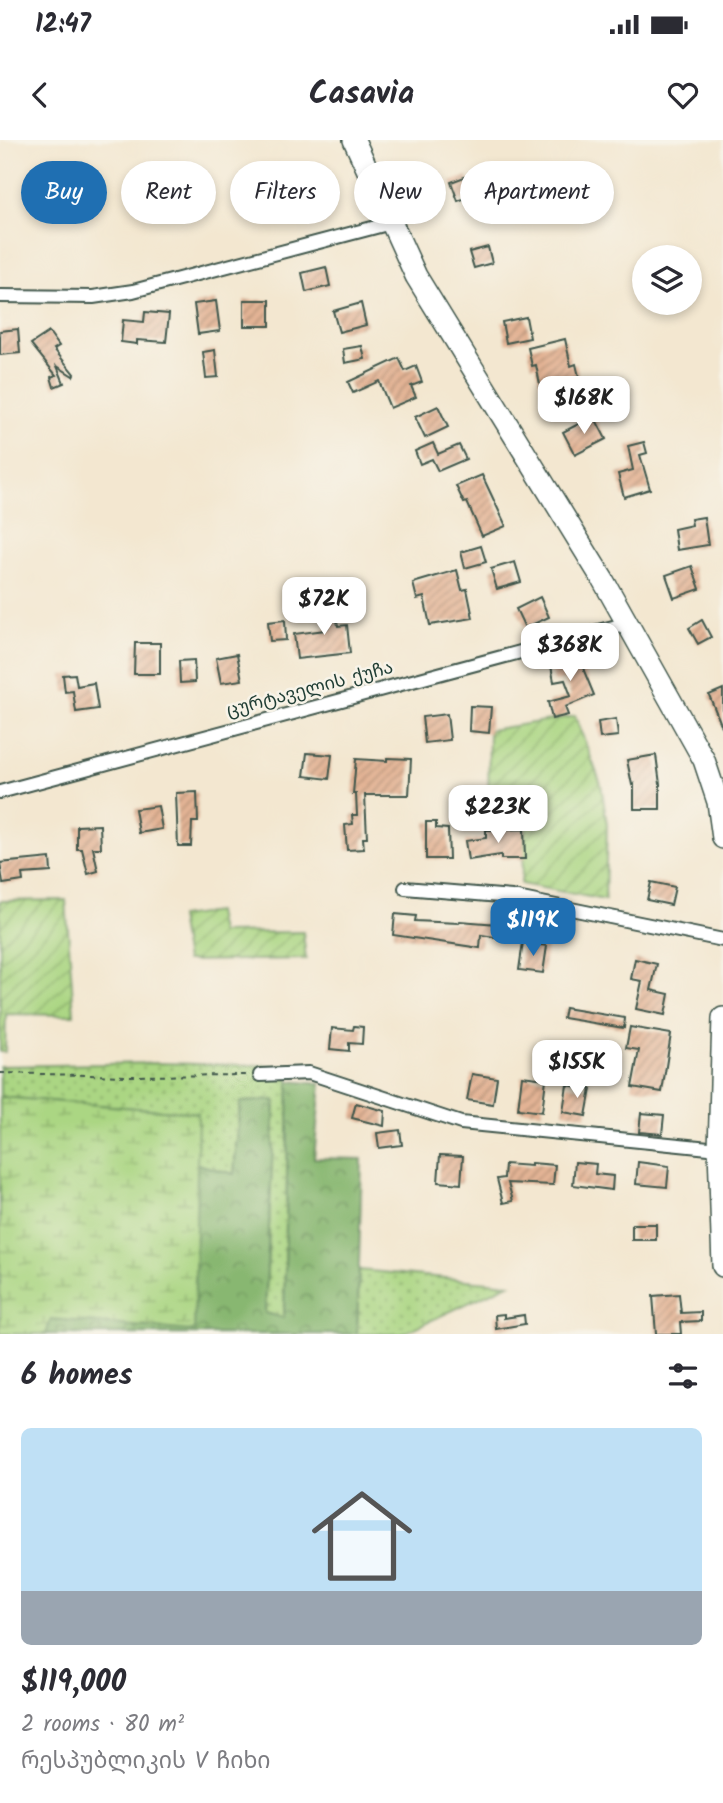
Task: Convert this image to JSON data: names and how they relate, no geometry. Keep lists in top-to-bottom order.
{
  "streets": {
    "street": ["ცურტაველის ქუჩა"]
  },
  "page": {
    "status": "12:47",
    "header": "Casavia",
    "chip": [
      "Buy",
      "Rent",
      "Filters",
      "New",
      "Apartment"
    ],
    "price": [
      "$168K",
      "$72K",
      "$368K",
      "$223K",
      "$119K",
      "$155K"
    ],
    "heading": "6 homes",
    "list": [
      {
        "name": "$119,000",
        "note": "2 rooms · 80 m² · რესპუბლიკის V ჩიხი"
      }
    ]
  }
}
